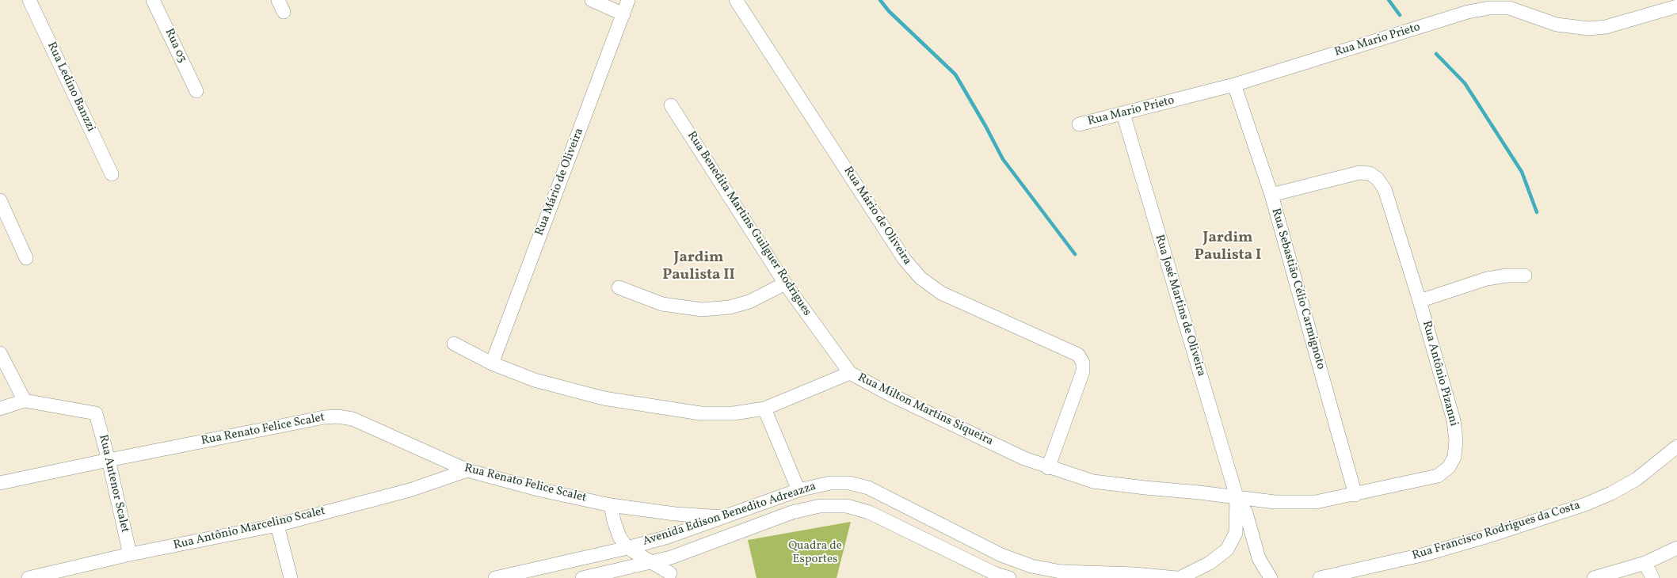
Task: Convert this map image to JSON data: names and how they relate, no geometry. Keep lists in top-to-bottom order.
{
  "streets": {
    "street": [
      "Rua Mario Prieto",
      "Rua 03",
      "Rua Ledino Banzzi",
      "Rua Mário de Oliveira",
      "Rua Benedita Martins Guilguer Rodrigues",
      "Rua Sebastião Célio Carmignoto",
      "Rua José Martins de Oliveira",
      "Rua Antônio Pizanni",
      "Rua Milton Martins Siqueira",
      "Rua Renato Felice Scalet",
      "Rua Antenor Scalet",
      "Avenida Edison Benedito Adreazza",
      "Rua Antônio Marcelino Scalet",
      "Rua Francisco Rodrigues da Costa"
    ]
  },
  "crossings": [
    ["Rua Mario Prieto", "Rua Sebastião Célio Carmignoto"],
    ["Rua Mario Prieto", "Rua José Martins de Oliveira"],
    ["Rua Mário de Oliveira", "Rua Milton Martins Siqueira"],
    ["Rua Benedita Martins Guilguer Rodrigues", "Rua Milton Martins Siqueira"],
    ["Rua Sebastião Célio Carmignoto", "Rua Antônio Pizanni"],
    ["Rua José Martins de Oliveira", "Rua Antônio Pizanni"],
    ["Rua José Martins de Oliveira", "Rua Milton Martins Siqueira"],
    ["Rua Antônio Pizanni", "Rua Milton Martins Siqueira"],
    ["Rua Renato Felice Scalet", "Rua Antenor Scalet"],
    ["Rua Renato Felice Scalet", "Avenida Edison Benedito Adreazza"],
    ["Rua Renato Felice Scalet", "Rua Antônio Marcelino Scalet"],
    ["Rua Antenor Scalet", "Rua Antônio Marcelino Scalet"]
  ],
  "districts": ["Jardim Paulista I", "Jardim Paulista II"],
  "parks": ["Quadra de Esportes"]
}
